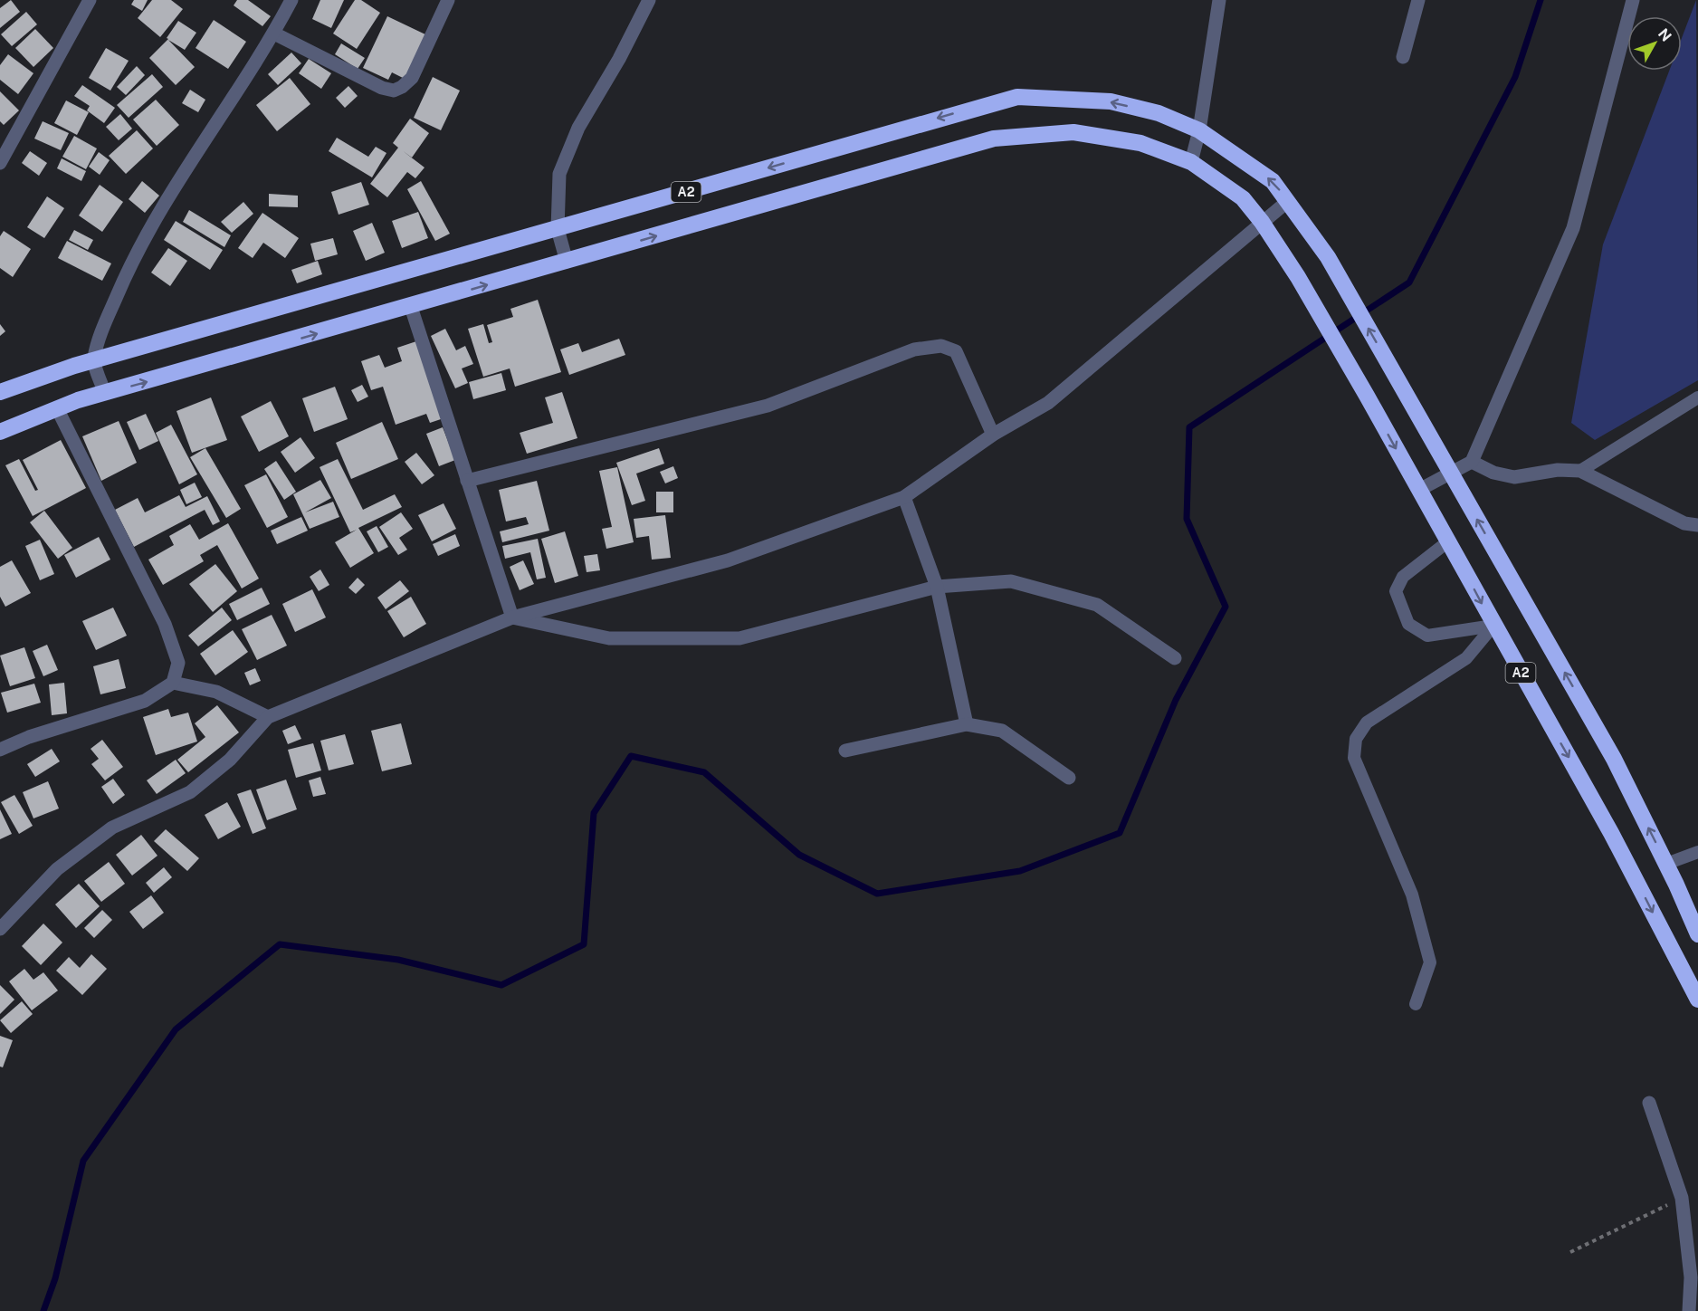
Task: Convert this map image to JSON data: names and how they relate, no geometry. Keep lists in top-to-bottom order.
{
  "streets": {
    "highway": ["A2"]
  },
  "north": "top right"
}
